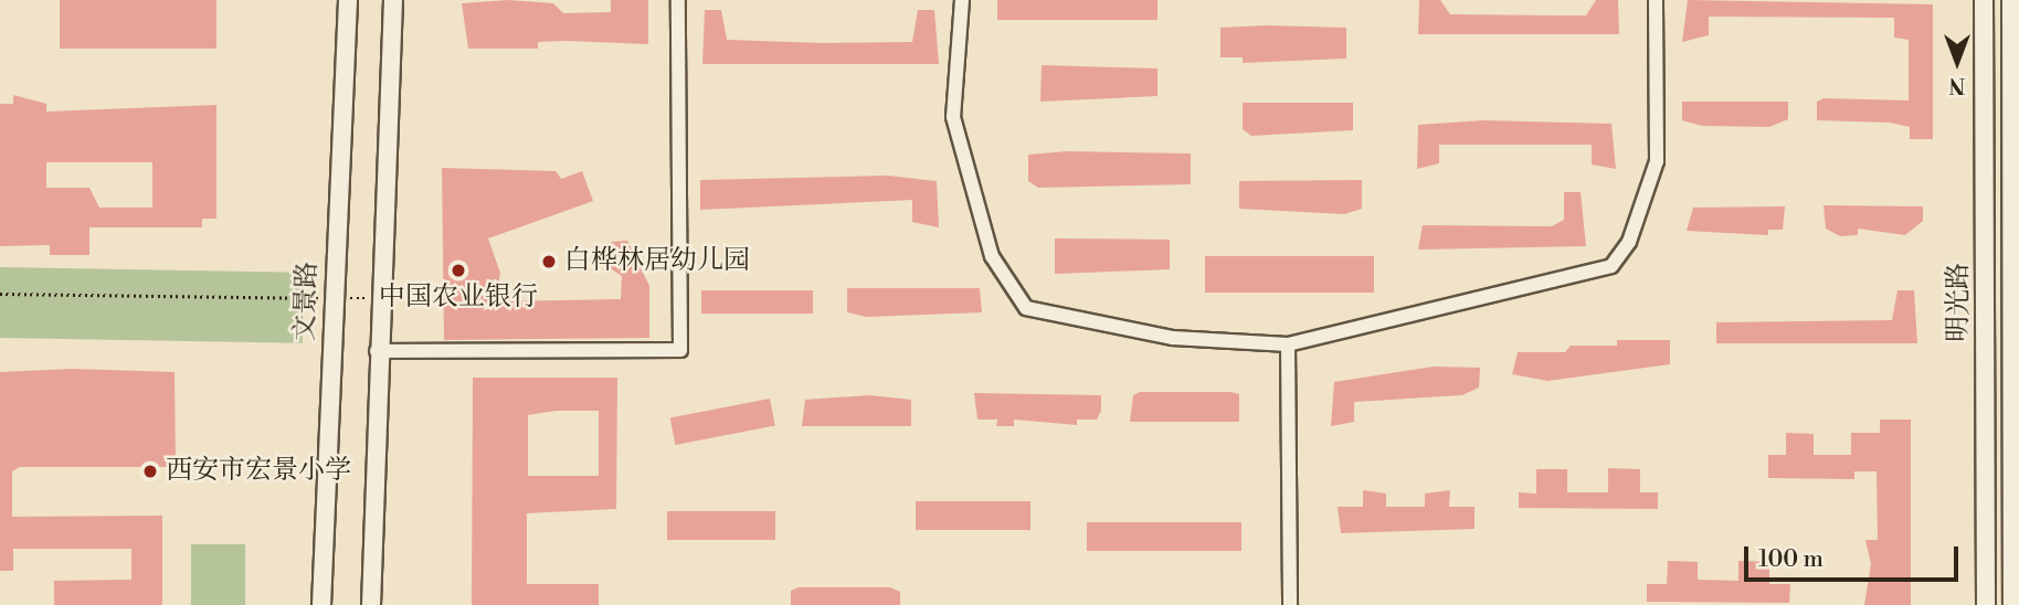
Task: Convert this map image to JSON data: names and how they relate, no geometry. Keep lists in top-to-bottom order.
{
  "streets": {
    "main road": ["文景路", "明光路"]
  },
  "places": ["白桦林居幼儿园", "中国农业银行", "西安市宏景小学"],
  "scale_bar": "100 m",
  "north": "bottom"
}
